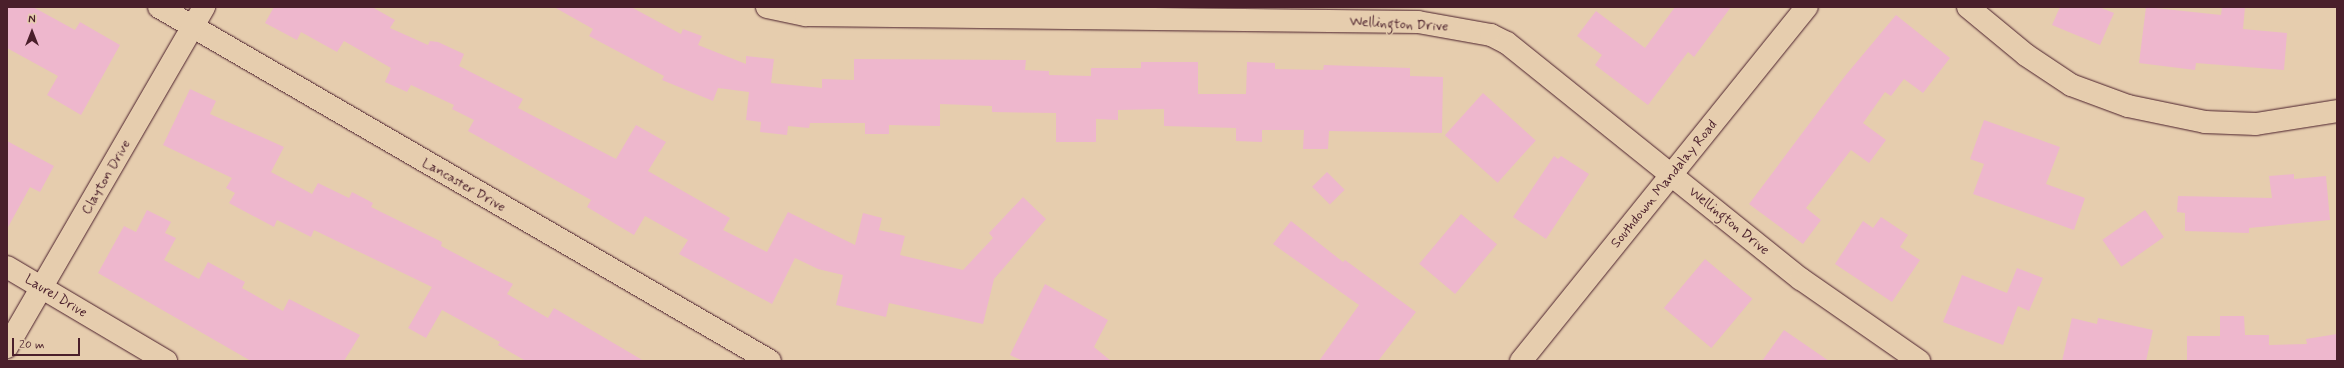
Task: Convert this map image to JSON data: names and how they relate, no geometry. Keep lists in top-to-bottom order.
{
  "streets": {
    "street": [
      "Wellington Drive",
      "Clayton Drive",
      "Southdown Mandalay Road",
      "Lancaster Drive",
      "Laurel Drive"
    ]
  },
  "crossings": [
    ["Wellington Drive", "Southdown Mandalay Road"],
    ["Clayton Drive", "Lancaster Drive"],
    ["Clayton Drive", "Laurel Drive"]
  ],
  "scale_bar": "20 m",
  "north": "top"
}
